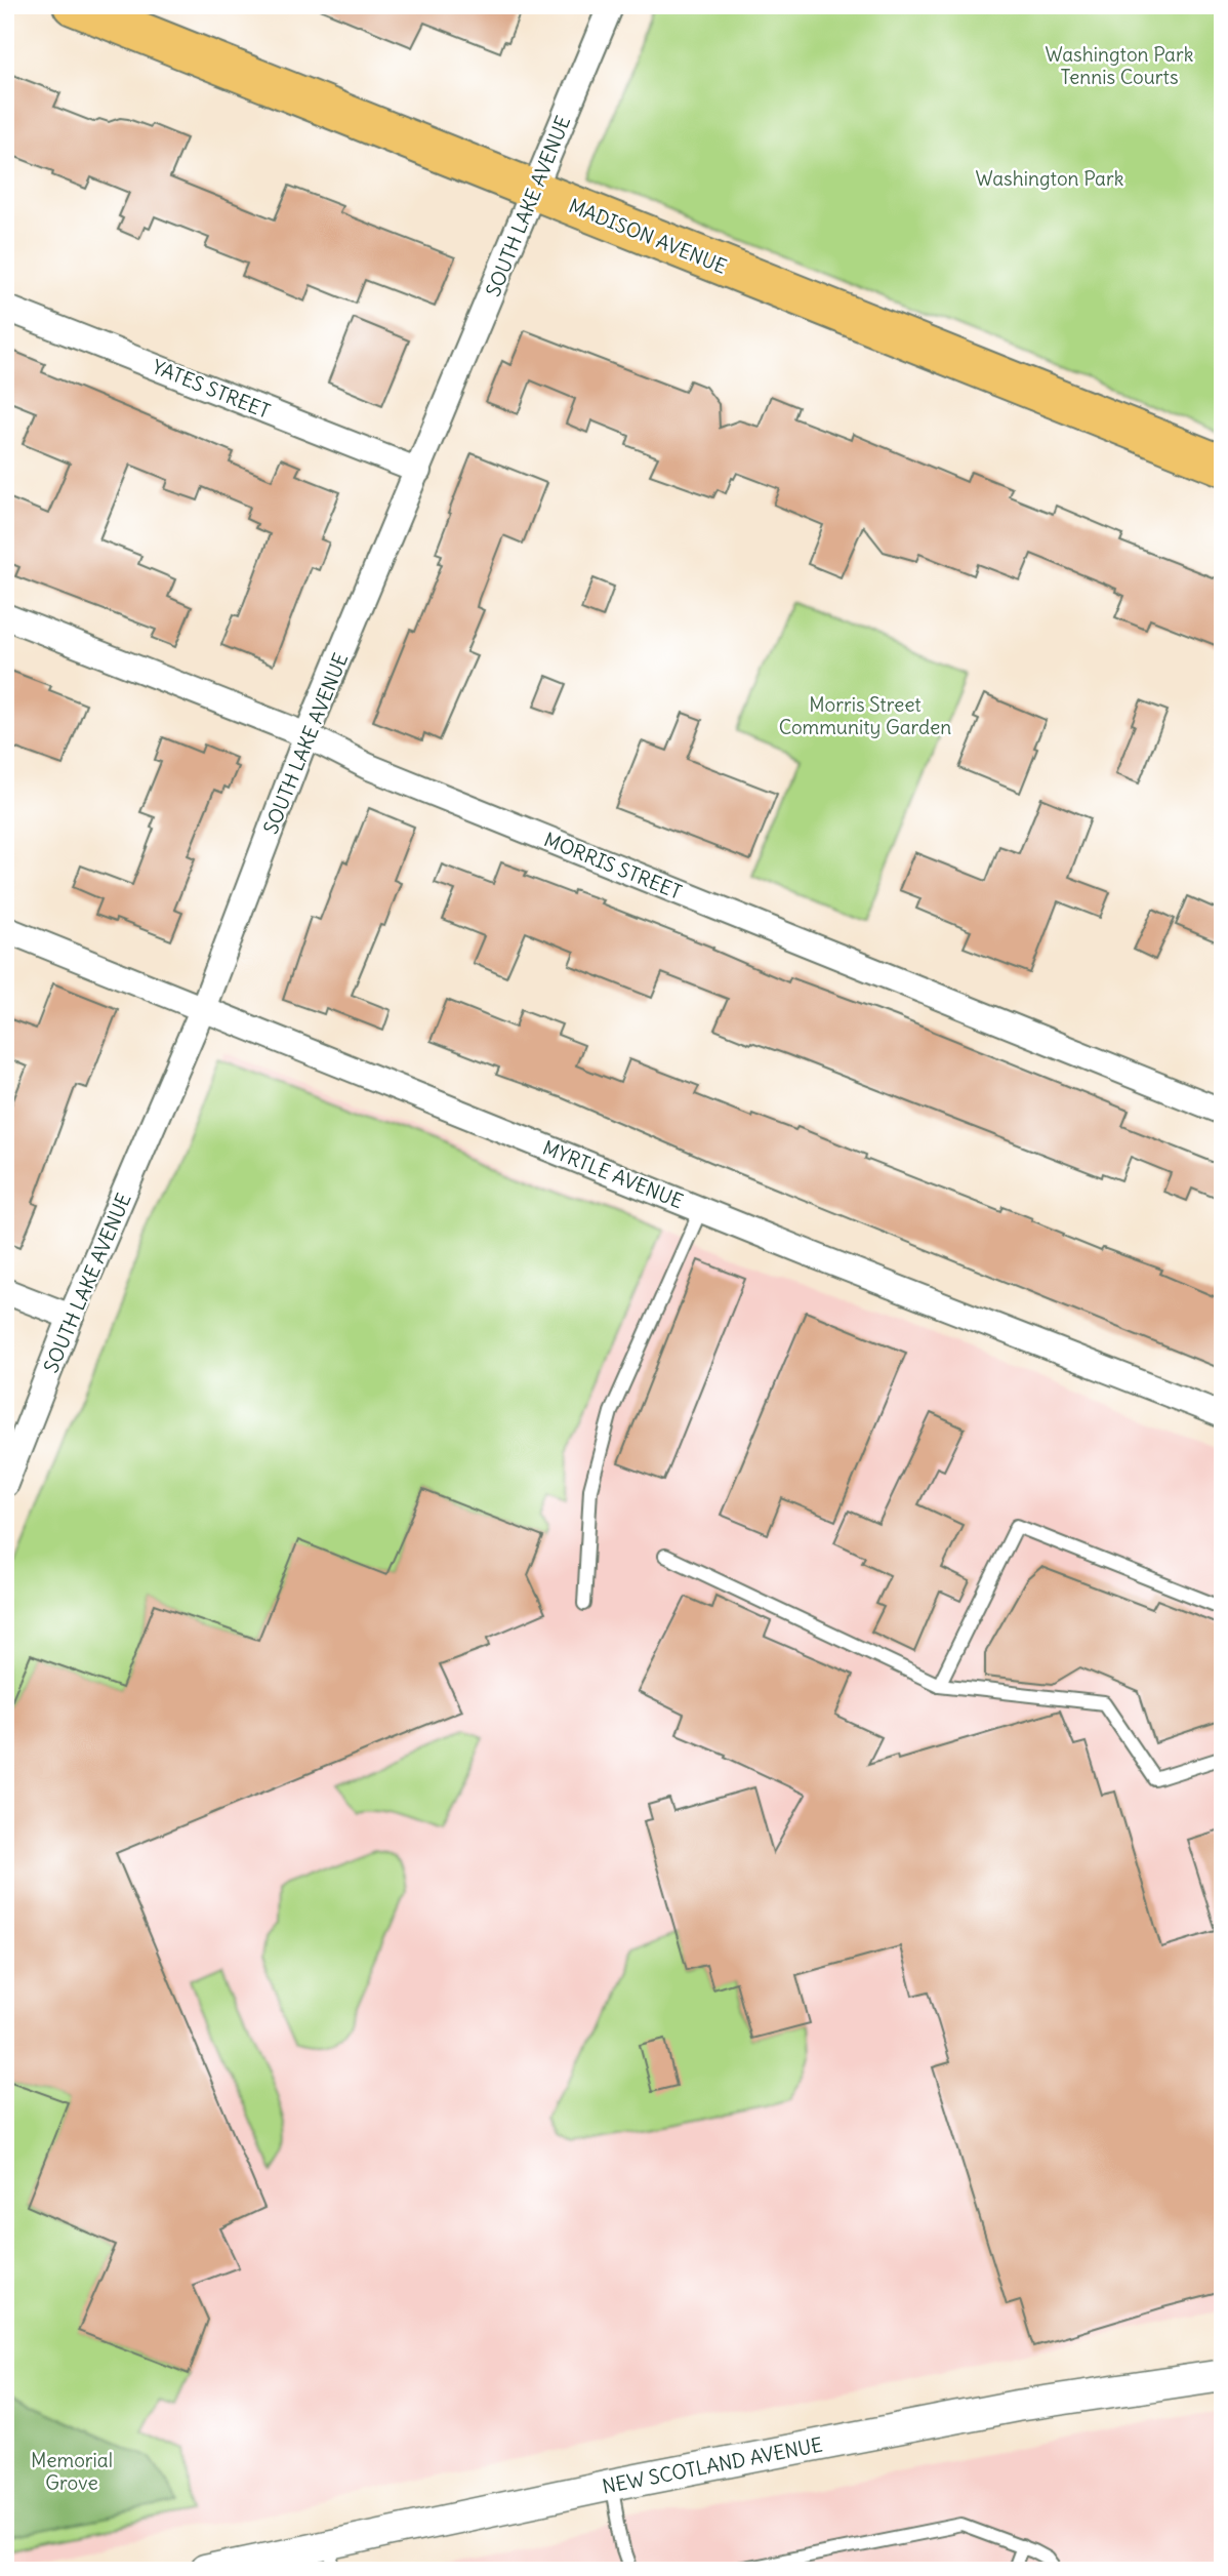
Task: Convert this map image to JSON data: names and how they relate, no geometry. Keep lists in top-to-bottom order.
{
  "streets": {
    "main road": ["MADISON AVENUE"],
    "street": [
      "SOUTH LAKE AVENUE",
      "YATES STREET",
      "MORRIS STREET",
      "MYRTLE AVENUE",
      "NEW SCOTLAND AVENUE"
    ]
  },
  "crossings": [
    ["SOUTH LAKE AVENUE", "MADISON AVENUE"],
    ["SOUTH LAKE AVENUE", "YATES STREET"],
    ["SOUTH LAKE AVENUE", "MORRIS STREET"],
    ["SOUTH LAKE AVENUE", "MYRTLE AVENUE"]
  ],
  "parks": [
    "Washington Park Tennis Courts",
    "Washington Park",
    "Morris Street Community Garden",
    "Memorial Grove"
  ]
}
